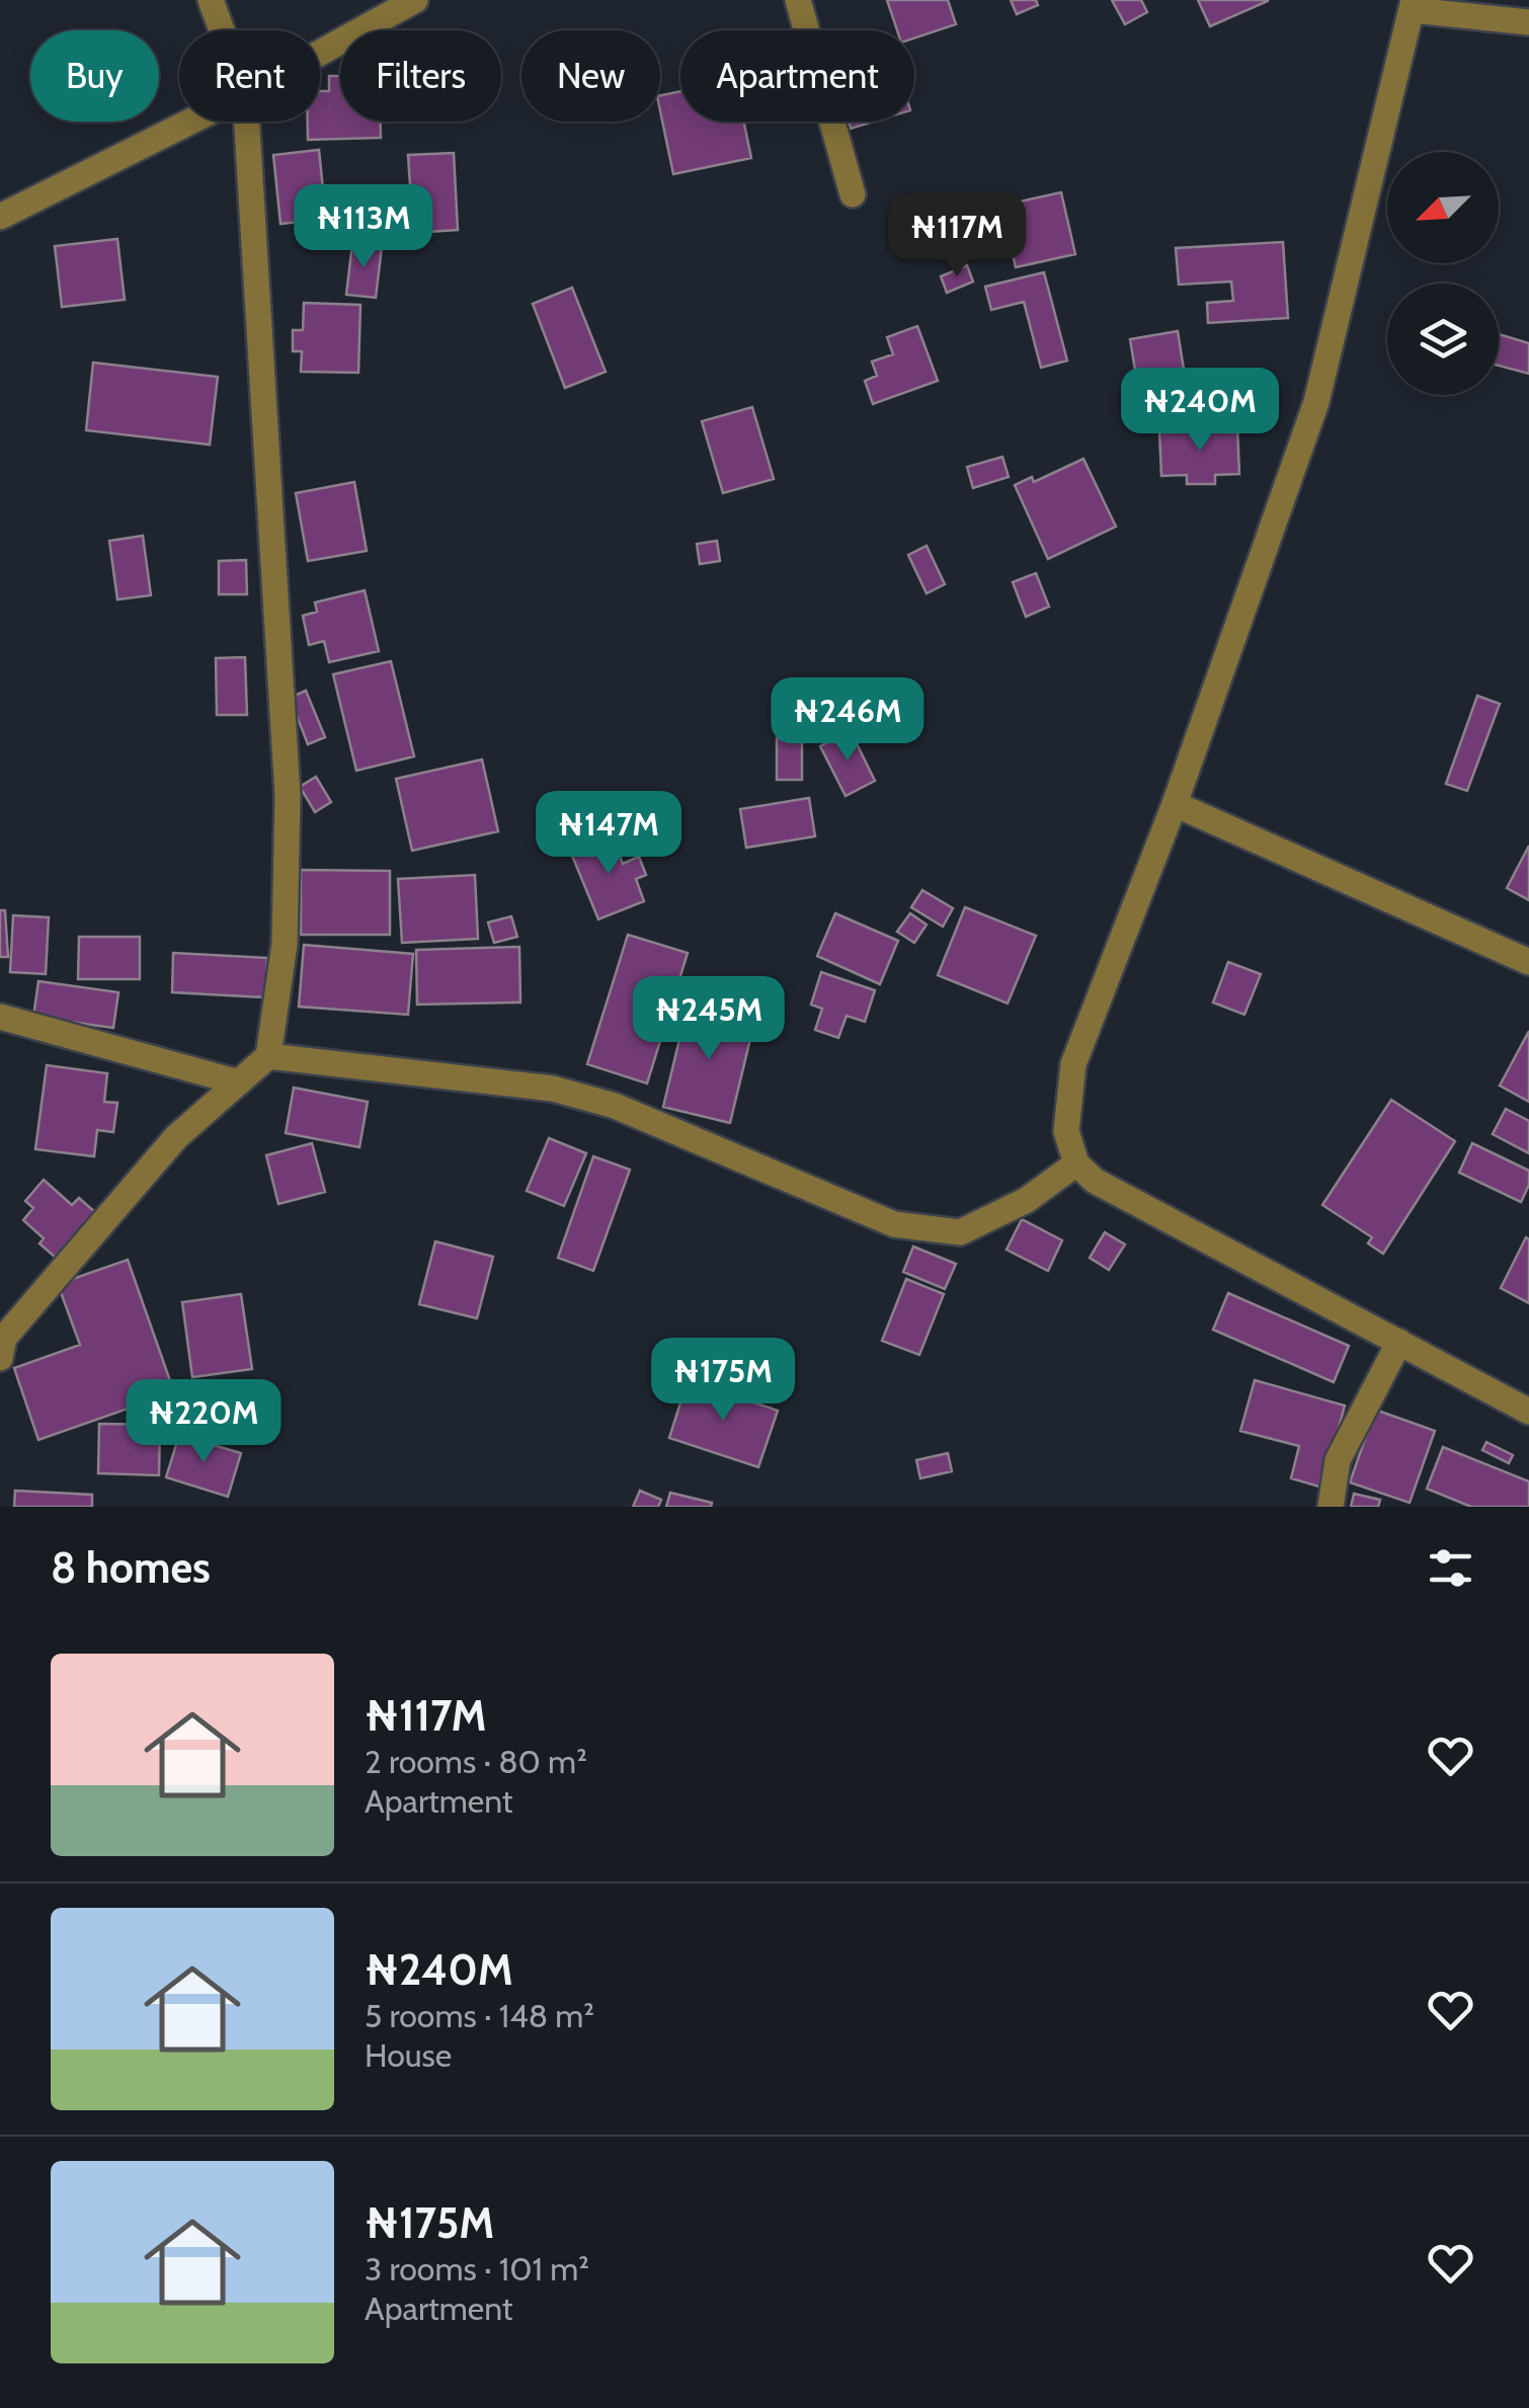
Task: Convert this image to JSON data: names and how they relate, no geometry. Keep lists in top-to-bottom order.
{
  "north": "bottom left",
  "page": {
    "chip": [
      "Buy",
      "Rent",
      "Filters",
      "New",
      "Apartment"
    ],
    "price": [
      "₦113M",
      "₦117M",
      "₦240M",
      "₦246M",
      "₦147M",
      "₦245M",
      "₦175M",
      "₦220M"
    ],
    "heading": "8 homes",
    "list": [
      {
        "name": "₦117M",
        "note": "2 rooms · 80 m² · Apartment"
      },
      {
        "name": "₦240M",
        "note": "5 rooms · 148 m² · House"
      },
      {
        "name": "₦175M",
        "note": "3 rooms · 101 m² · Apartment"
      }
    ]
  }
}
